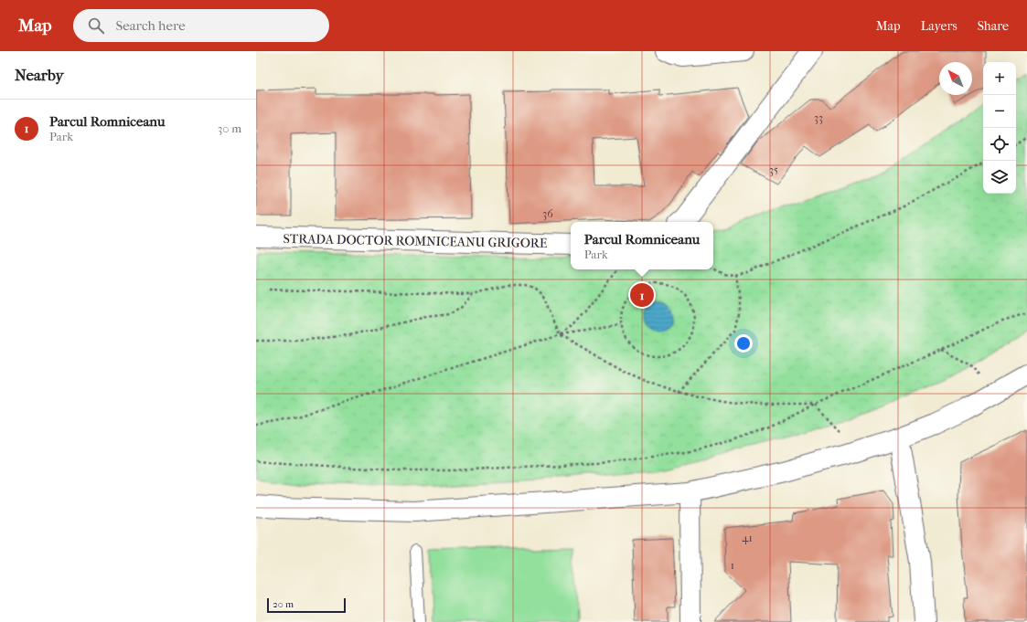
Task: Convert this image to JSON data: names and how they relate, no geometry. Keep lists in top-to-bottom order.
{
  "streets": {
    "street": ["STRADA DOCTOR ROMNICEANU GRIGORE"]
  },
  "house_numbers": [
    "33",
    "35",
    "36",
    "41",
    "1"
  ],
  "scale_bar": "20 m",
  "north": "top left",
  "page": {
    "header": "Map",
    "search": "Search here",
    "nav": ["Map", "Layers", "Share"],
    "heading": "Nearby",
    "map_buttons": ["+", "−"],
    "list": [
      {
        "mark": "1",
        "name": "Parcul Romniceanu",
        "note": "Park",
        "value": "30 m"
      }
    ],
    "popup": ["Parcul Romniceanu", "Park"],
    "pins": "1",
    "scale": "20 m"
  }
}
